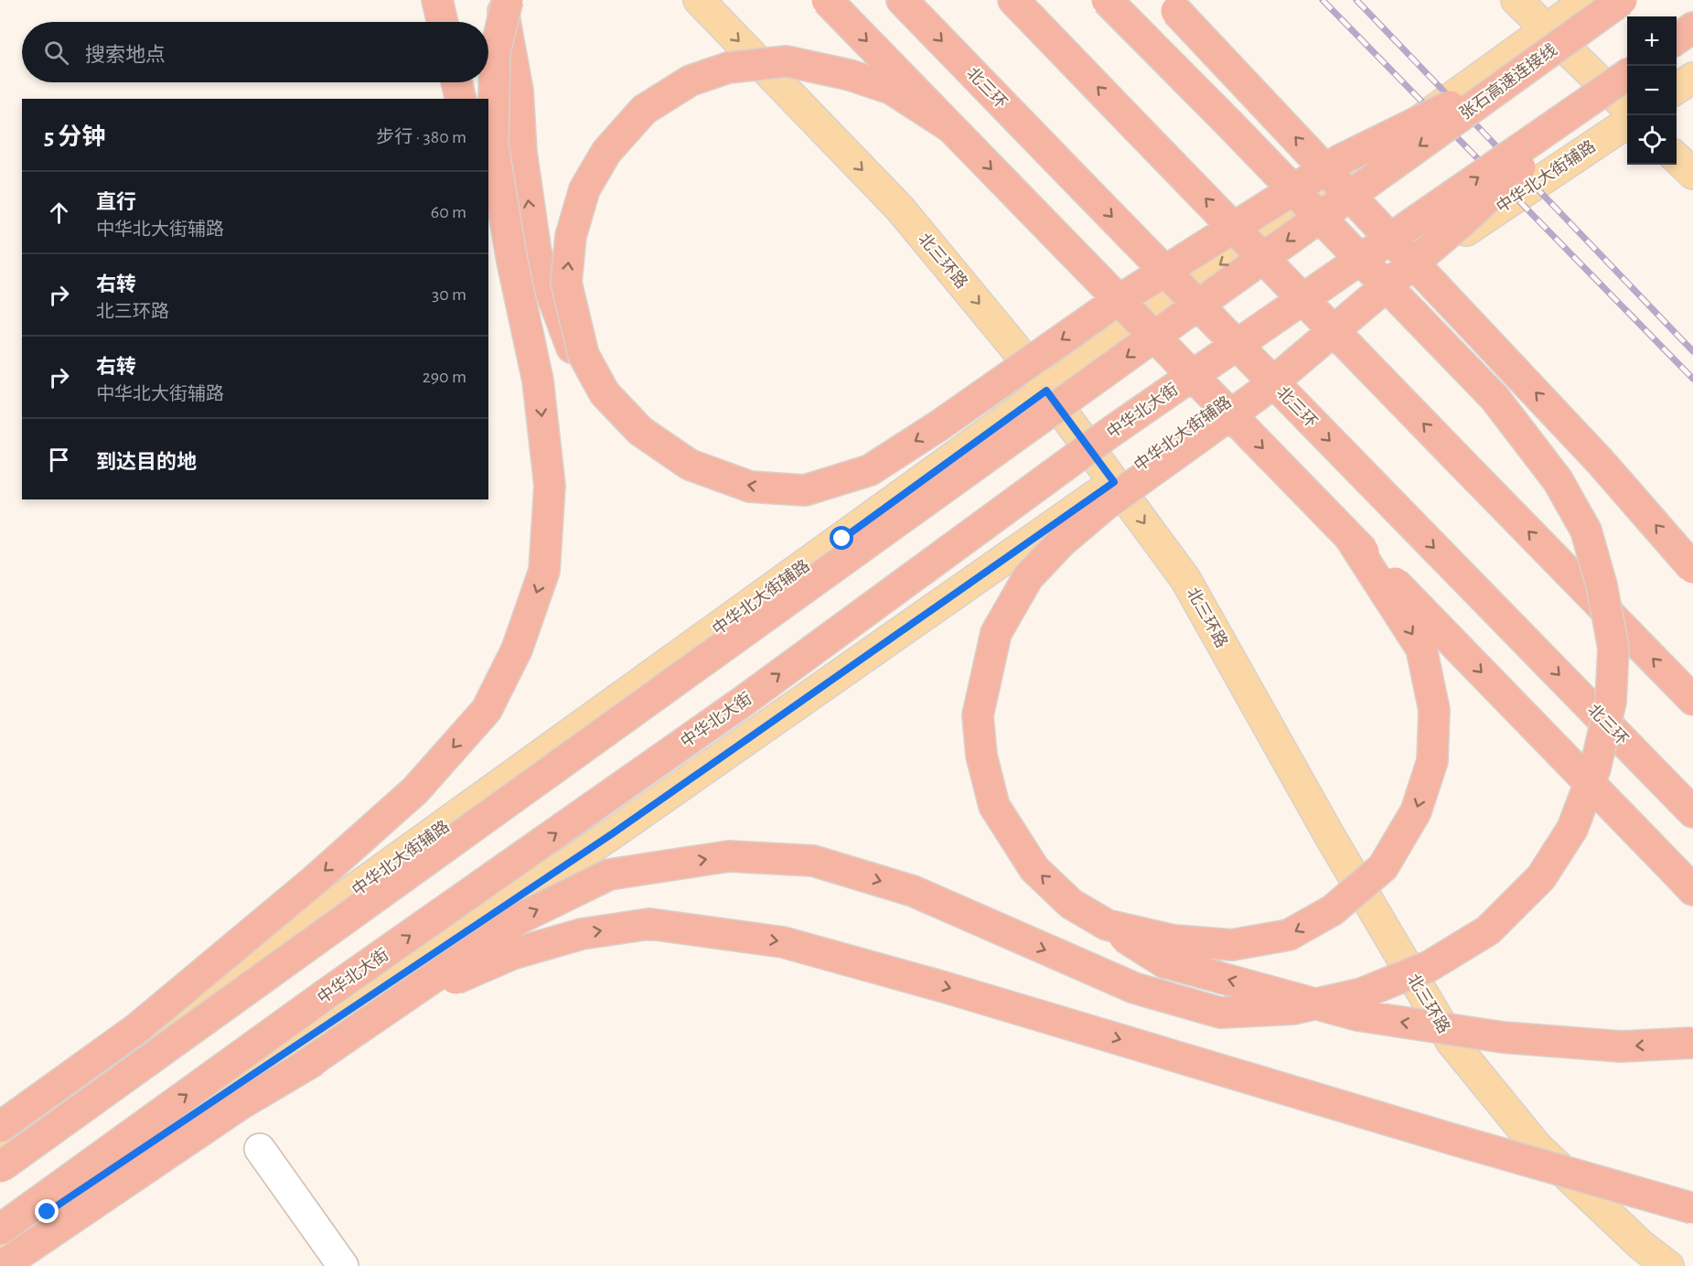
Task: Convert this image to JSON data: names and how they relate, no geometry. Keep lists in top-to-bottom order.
{
  "streets": {
    "highway": ["张石高速连接线", "北三环", "中华北大街"],
    "main road": ["中华北大街辅路", "北三环路"]
  },
  "crossings": [
    ["中华北大街辅路", "北三环路"]
  ],
  "one_way": ["张石高速连接线", "北三环路", "中华北大街"],
  "page": {
    "map_buttons": ["+", "−"],
    "search": "搜索地点",
    "heading": ["5 分钟", "步行 · 380 m"],
    "list": [
      ["直行", "中华北大街辅路", "60 m"],
      ["右转", "北三环路", "30 m"],
      ["右转", "中华北大街辅路", "290 m"],
      "到达目的地"
    ]
  }
}
